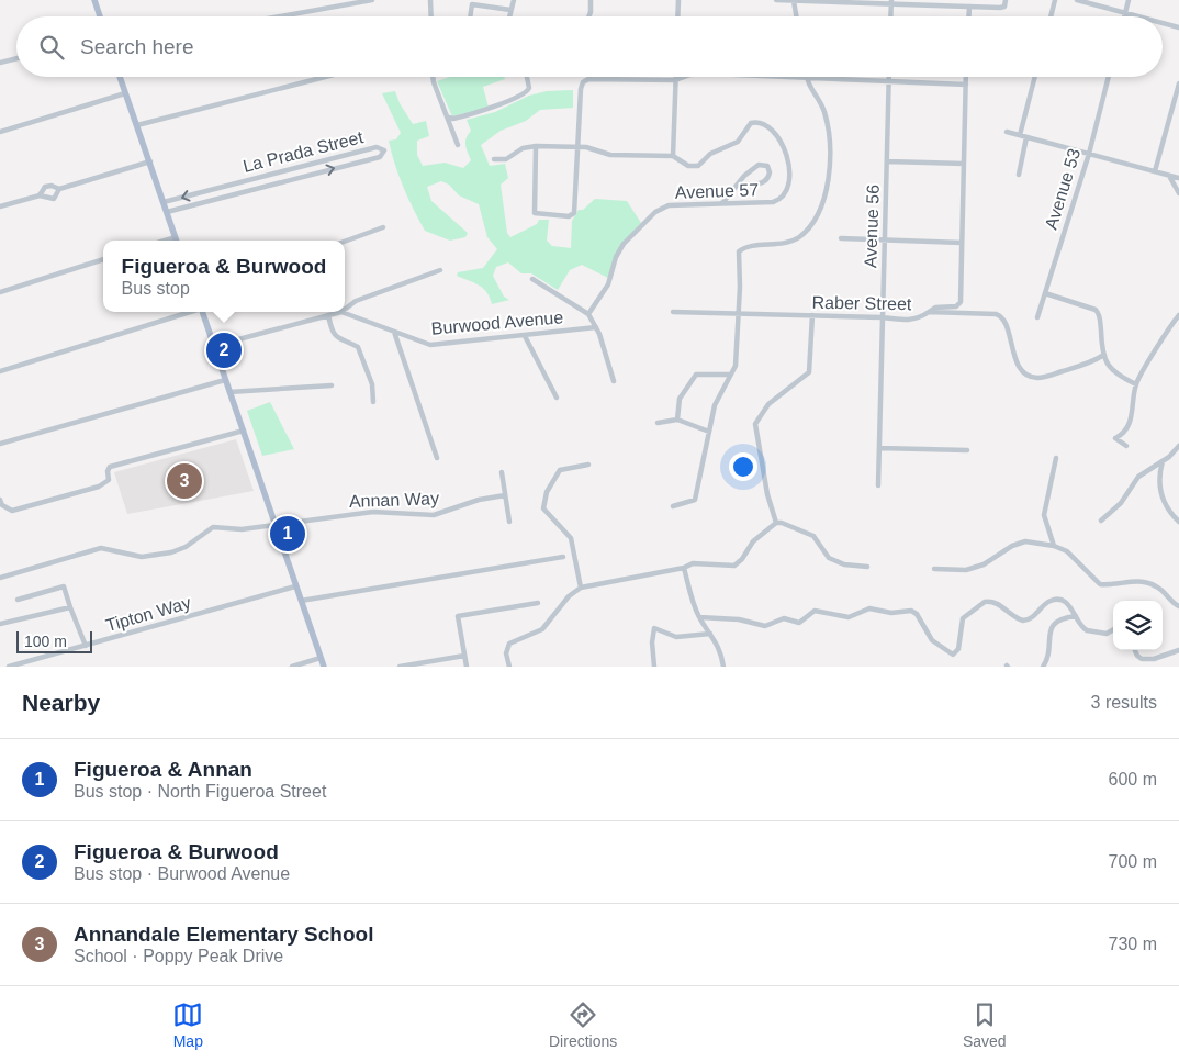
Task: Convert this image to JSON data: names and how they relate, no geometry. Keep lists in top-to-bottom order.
{
  "streets": {
    "street": [
      "La Prada Street",
      "Avenue 53",
      "Avenue 57",
      "Avenue 56",
      "Raber Street",
      "Burwood Avenue",
      "Annan Way",
      "Tipton Way"
    ]
  },
  "crossings": [
    ["Avenue 56", "Raber Street"]
  ],
  "scale_bar": "100 m",
  "page": {
    "search": "Search here",
    "popup": ["Figueroa & Burwood", "Bus stop"],
    "pins": ["2", "3", "1"],
    "scale": "100 m",
    "heading": ["Nearby", "3 results"],
    "list": [
      {
        "mark": "1",
        "name": "Figueroa & Annan",
        "note": "Bus stop · North Figueroa Street",
        "value": "600 m"
      },
      {
        "mark": "2",
        "name": "Figueroa & Burwood",
        "note": "Bus stop · Burwood Avenue",
        "value": "700 m"
      },
      {
        "mark": "3",
        "name": "Annandale Elementary School",
        "note": "School · Poppy Peak Drive",
        "value": "730 m"
      }
    ],
    "nav": ["Map", "Directions", "Saved"]
  }
}
